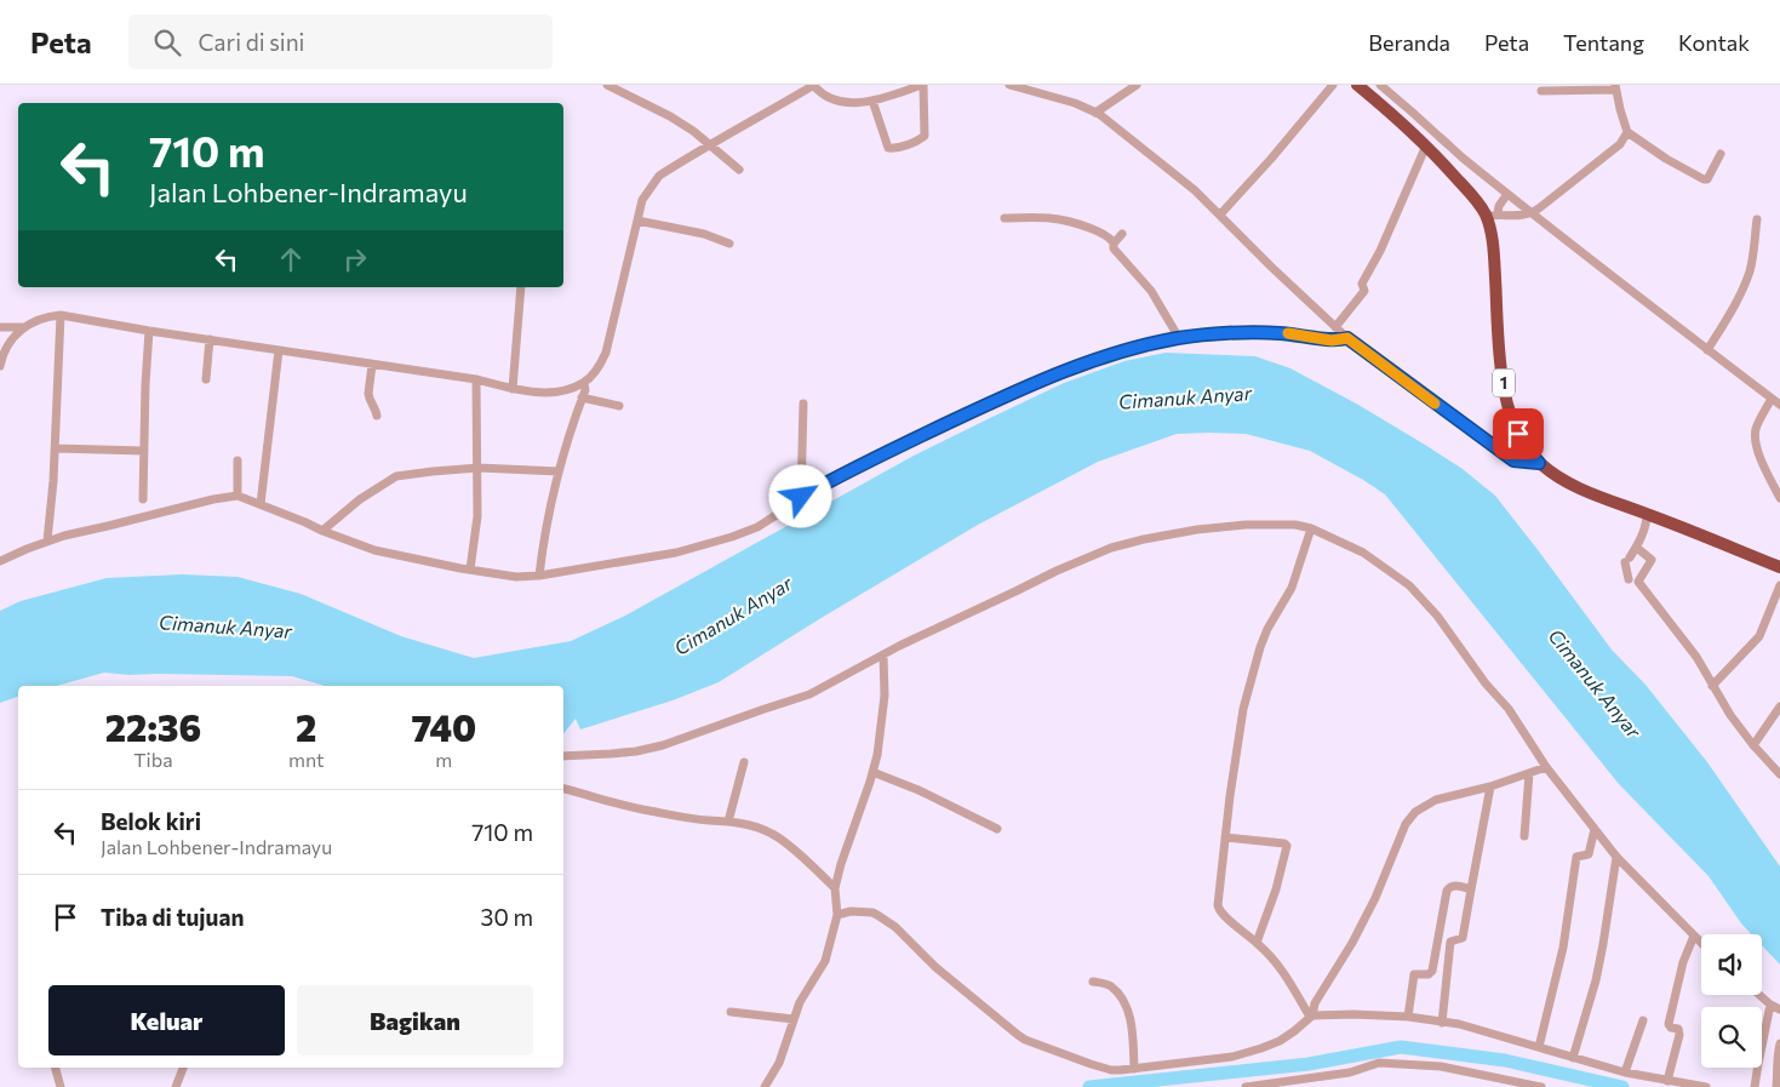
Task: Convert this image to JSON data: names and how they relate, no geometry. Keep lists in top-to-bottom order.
{
  "streets": {
    "highway": ["1"]
  },
  "water": ["Cimanuk Anyar"],
  "page": {
    "header": "Peta",
    "search": "Cari di sini",
    "nav": [
      "Beranda",
      "Peta",
      "Tentang",
      "Kontak"
    ],
    "turn": ["710 m", "Jalan Lohbener-Indramayu"],
    "eta": [
      "22:36",
      "Tiba",
      "2",
      "mnt",
      "740",
      "m"
    ],
    "list": [
      {
        "name": "Belok kiri",
        "note": "Jalan Lohbener-Indramayu",
        "value": "710 m"
      },
      {
        "name": "Tiba di tujuan",
        "value": "30 m"
      }
    ],
    "buttons": ["Keluar", "Bagikan"]
  }
}
